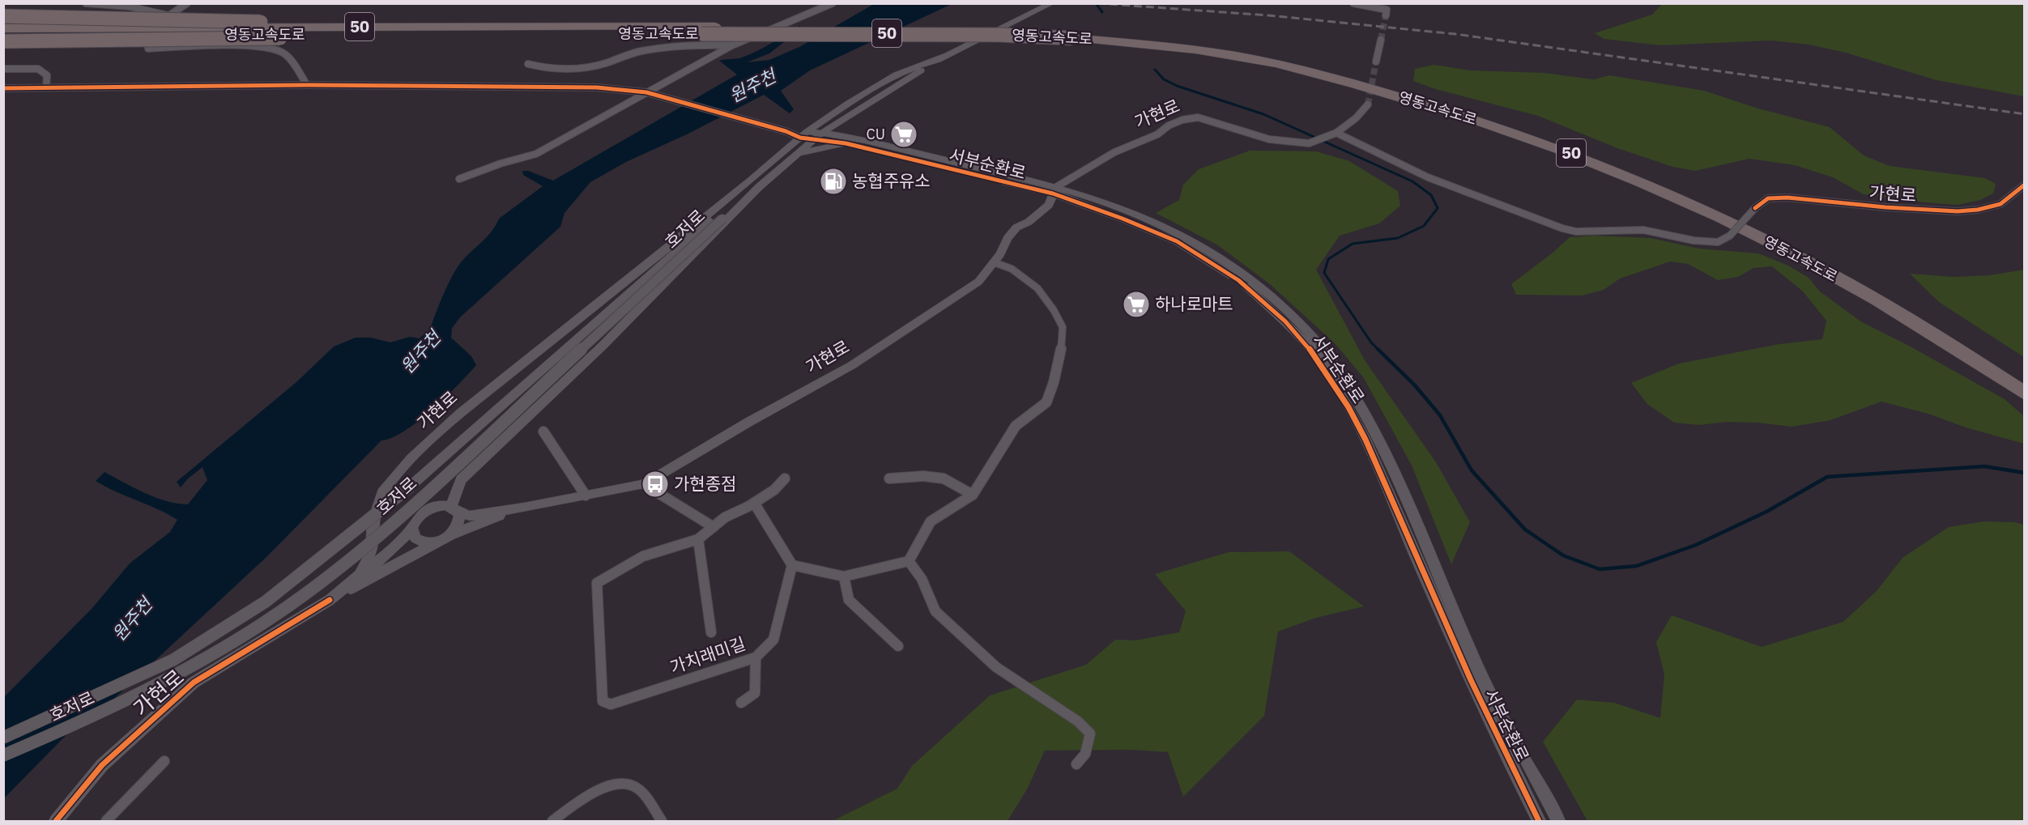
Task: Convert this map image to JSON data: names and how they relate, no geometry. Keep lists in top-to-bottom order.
{
  "streets": {
    "highway": ["50", "영동고속도로"],
    "street": [
      "가현로",
      "서부순환로",
      "호저로",
      "가치래미길"
    ]
  },
  "crossings": [
    ["가현로", "서부순환로"],
    ["가현로", "호저로"],
    ["서부순환로", "호저로"]
  ],
  "water": ["원주천"],
  "places": {
    "supermarket": ["CU", "하나로마트"],
    "fuel station": ["농협주유소"],
    "bus stop": ["가현종점"]
  }
}
